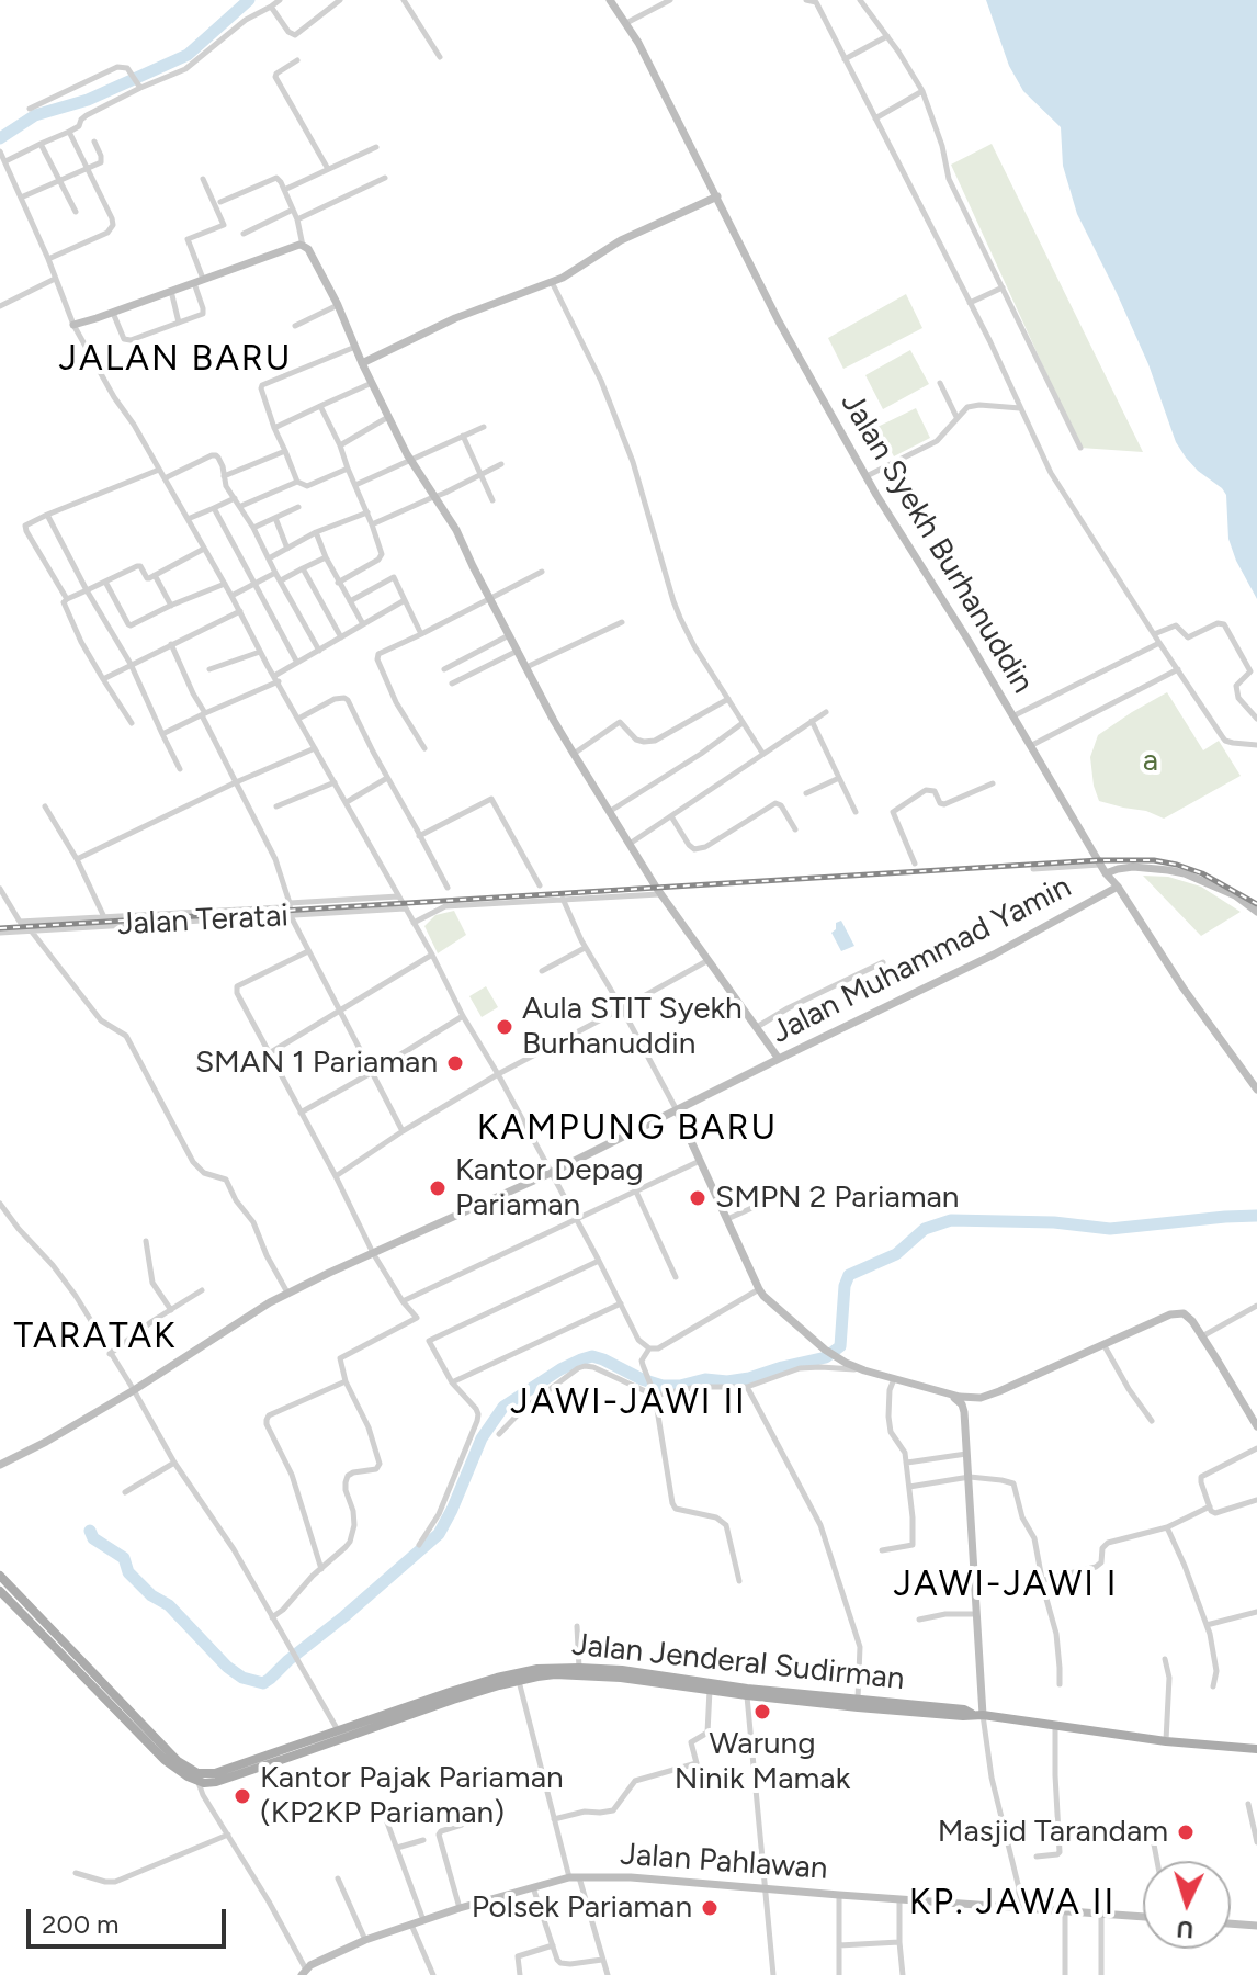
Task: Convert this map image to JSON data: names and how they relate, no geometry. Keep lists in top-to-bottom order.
{
  "streets": {
    "main road": ["Jalan Jenderal Sudirman"],
    "street": [
      "Jalan Syekh Burhanuddin",
      "Jalan Teratai",
      "Jalan Muhammad Yamin",
      "Jalan Pahlawan"
    ]
  },
  "crossings": [
    ["Jalan Syekh Burhanuddin", "Jalan Muhammad Yamin"]
  ],
  "districts": [
    "JALAN BARU",
    "KAMPUNG BARU",
    "TARATAK",
    "JAWI-JAWI II",
    "JAWI-JAWI I",
    "KP. JAWA II"
  ],
  "parks": ["a"],
  "places": [
    "Aula STIT Syekh Burhanuddin",
    "SMAN 1 Pariaman",
    "Kantor Depag Pariaman",
    "SMPN 2 Pariaman",
    "Warung Ninik Mamak",
    "Kantor Pajak Pariaman (KP2KP Pariaman)",
    "Masjid Tarandam",
    "Polsek Pariaman"
  ],
  "scale_bar": "200 m",
  "north": "bottom"
}
